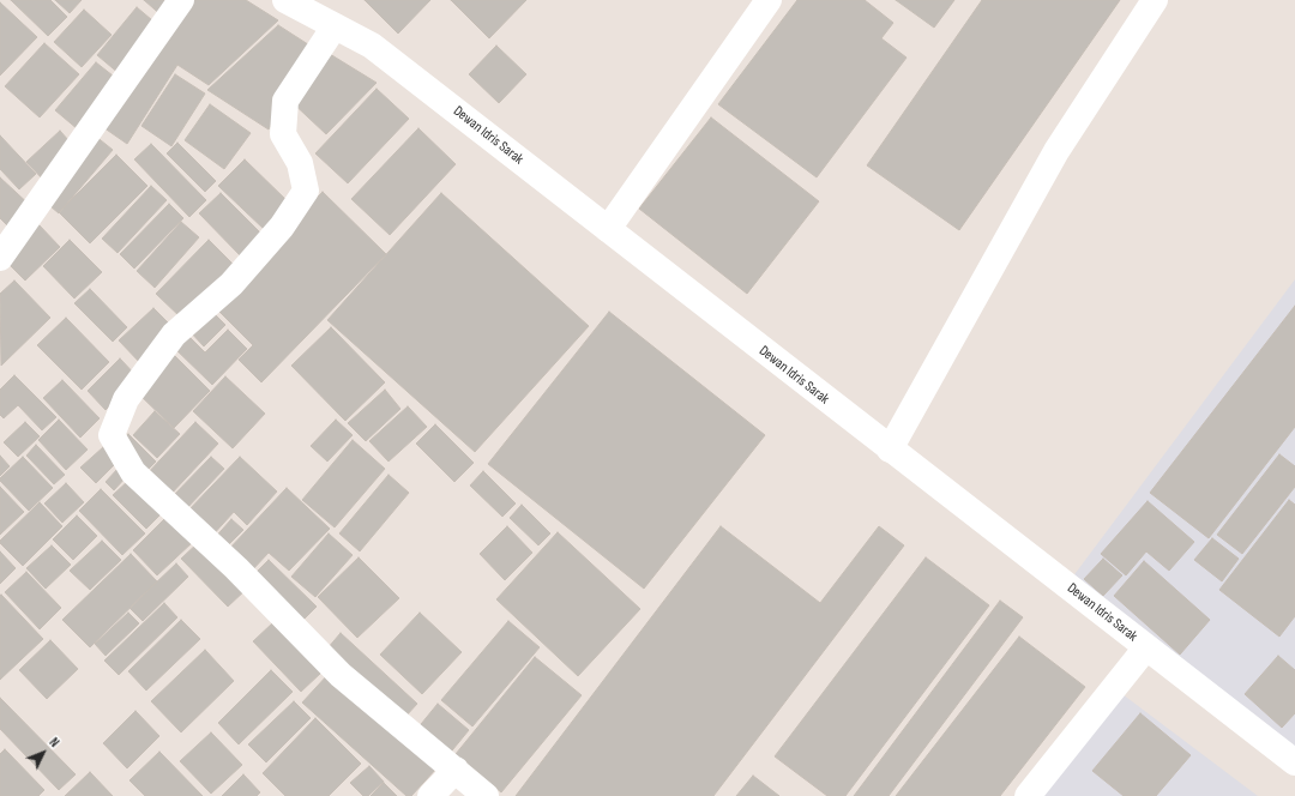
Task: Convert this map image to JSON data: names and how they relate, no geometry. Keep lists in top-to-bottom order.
{
  "streets": {
    "street": ["Dewan Idris Sarak"]
  },
  "north": "top right"
}
